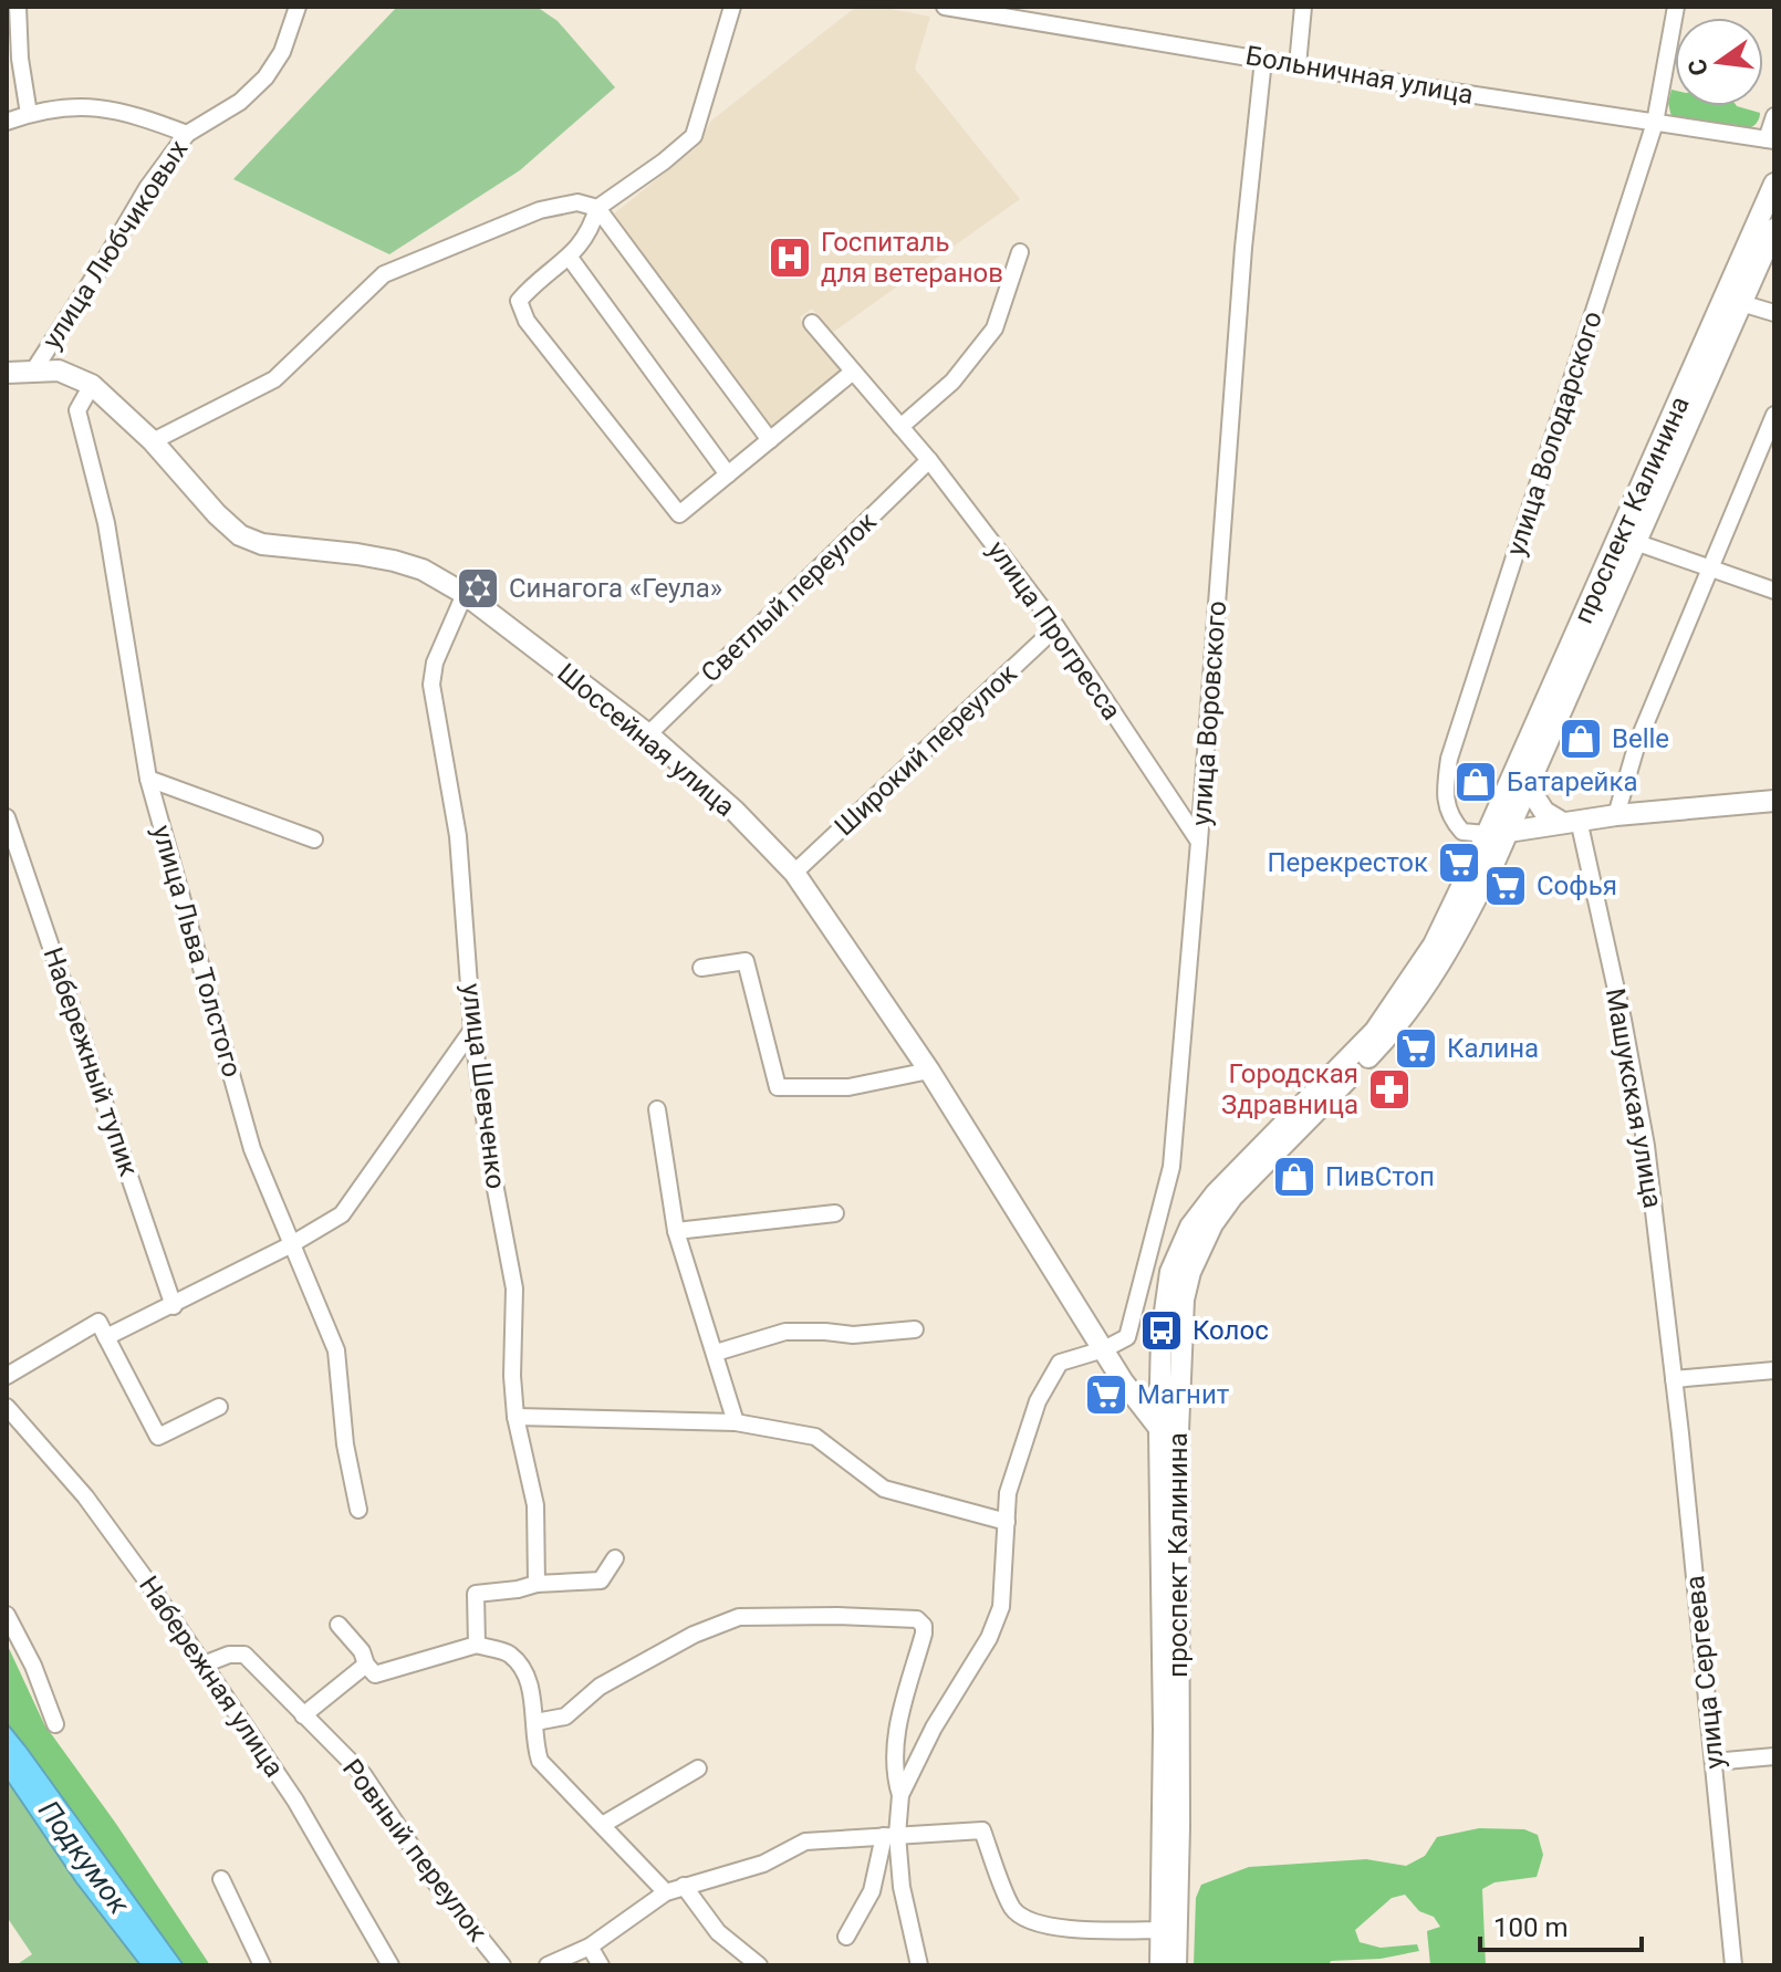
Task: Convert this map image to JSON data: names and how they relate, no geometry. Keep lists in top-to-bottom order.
{
  "streets": {
    "main road": ["проспект Калинина", "Шоссейная улица"],
    "street": [
      "Больничная улица",
      "улица Любчиковых",
      "улица Володарского",
      "Светлый переулок",
      "улица Прогресса",
      "улица Воровского",
      "Широкий переулок",
      "улица Льва Толстого",
      "Набережный тупик",
      "улица Шевченко",
      "Машукская улица",
      "улица Сергеева",
      "Набережная улица",
      "Ровный переулок"
    ]
  },
  "crossings": [
    ["Больничная улица", "улица Володарского"],
    ["Больничная улица", "улица Воровского"],
    ["улица Любчиковых", "Шоссейная улица"],
    ["улица Володарского", "проспект Калинина"],
    ["проспект Калинина", "Шоссейная улица"],
    ["Светлый переулок", "улица Прогресса"],
    ["Светлый переулок", "Шоссейная улица"],
    ["улица Прогресса", "улица Воровского"],
    ["улица Прогресса", "Широкий переулок"],
    ["улица Воровского", "Шоссейная улица"],
    ["Шоссейная улица", "Широкий переулок"],
    ["Шоссейная улица", "улица Льва Толстого"],
    ["Шоссейная улица", "улица Шевченко"],
    ["Машукская улица", "улица Сергеева"],
    ["Набережная улица", "Ровный переулок"]
  ],
  "water": ["Подкумок"],
  "places": {
    "hospital": ["Госпиталь для ветеранов"],
    "synagogue": ["Синагога «Геула»"],
    "shop": ["Belle", "Батарейка", "ПивСтоп"],
    "supermarket": [
      "Перекресток",
      "Софья",
      "Калина",
      "Магнит"
    ],
    "pharmacy": ["Городская Здравница"],
    "bus stop": ["Колос"]
  },
  "scale_bar": "100 m",
  "north": "left"
}
